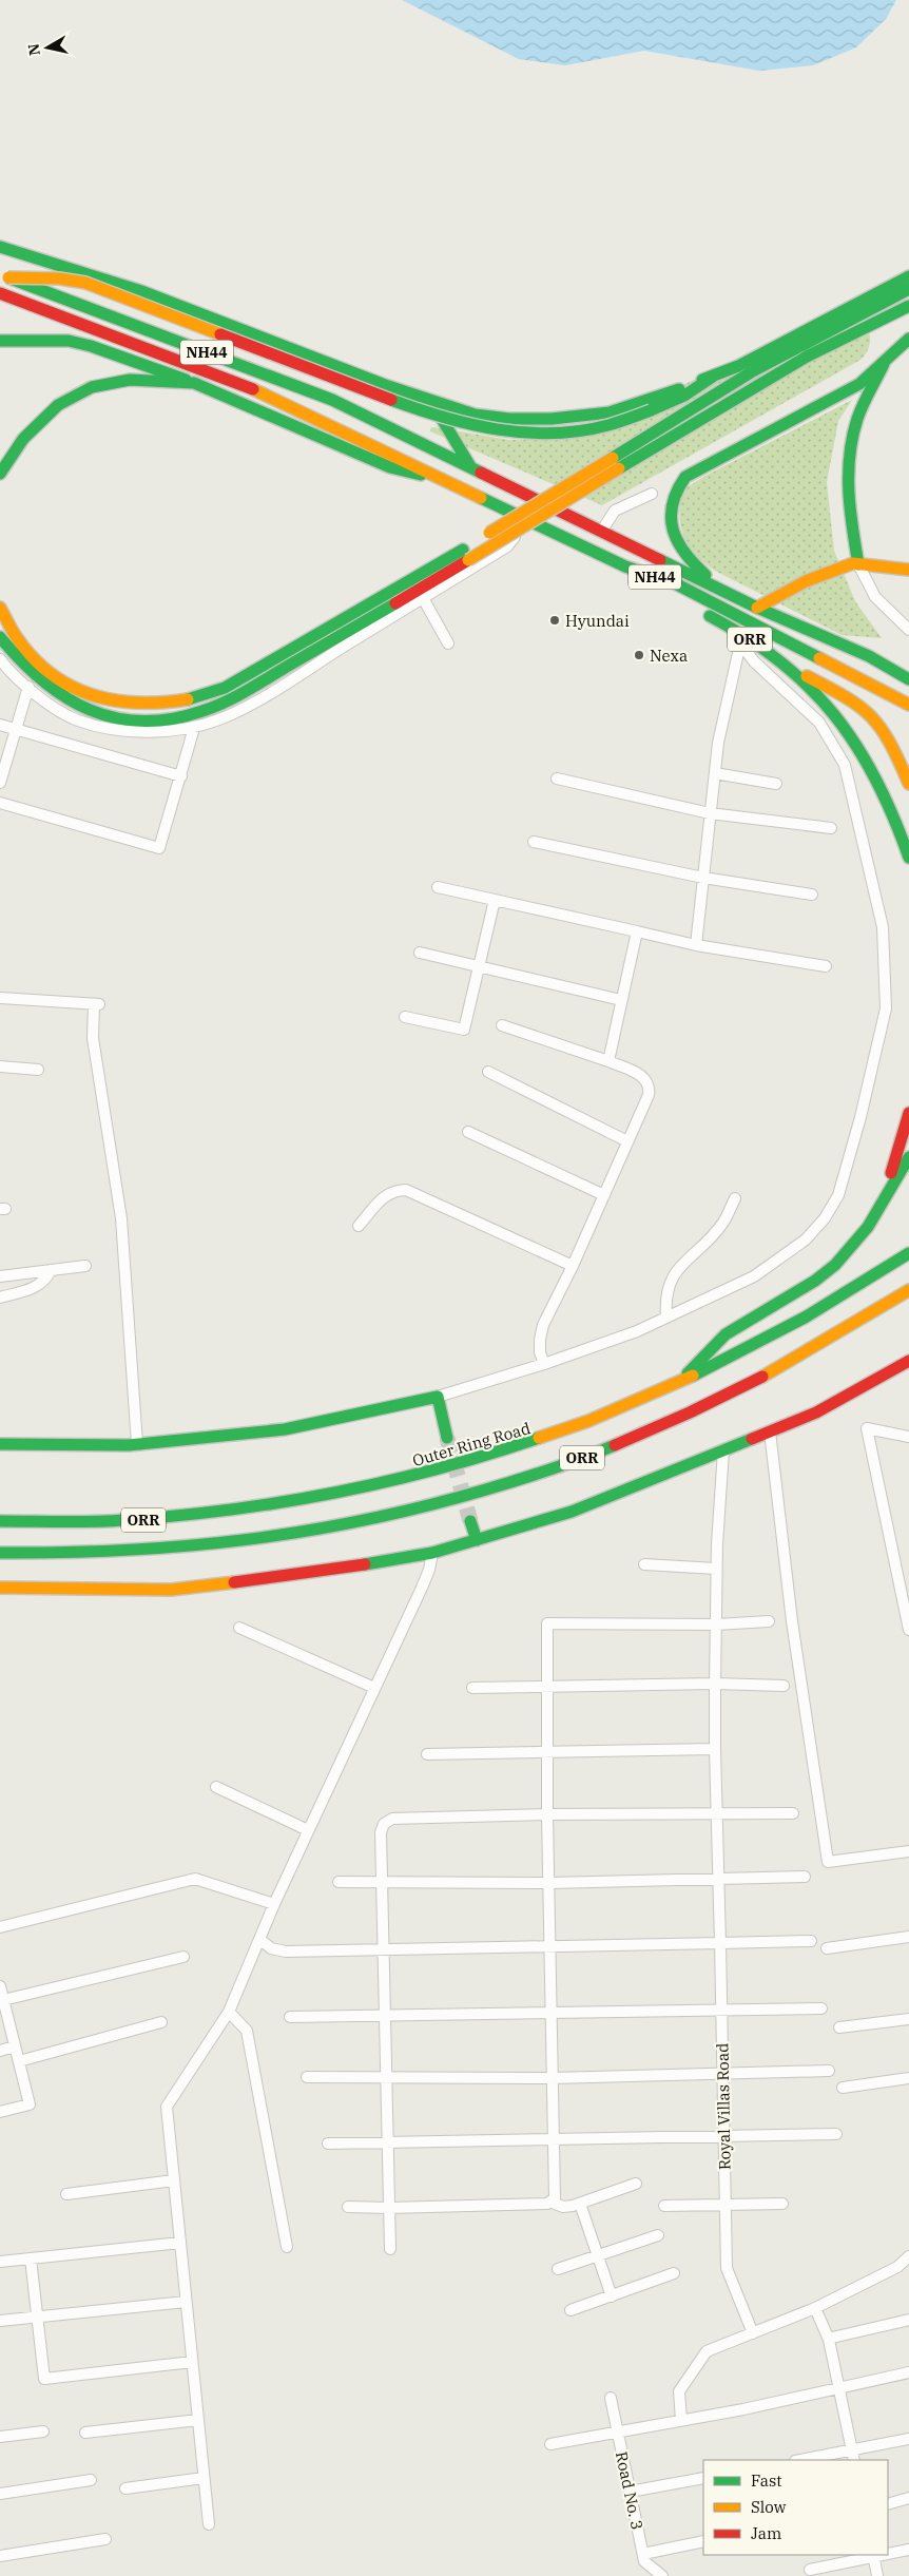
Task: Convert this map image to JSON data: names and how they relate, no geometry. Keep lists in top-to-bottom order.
{
  "streets": {
    "main road": ["NH44", "ORR", "Outer Ring Road"],
    "street": ["Royal Villas Road", "Road No. 3"]
  },
  "places": ["Hyundai", "Nexa"],
  "legend": ["Fast", "Slow", "Jam"],
  "north": "left"
}
